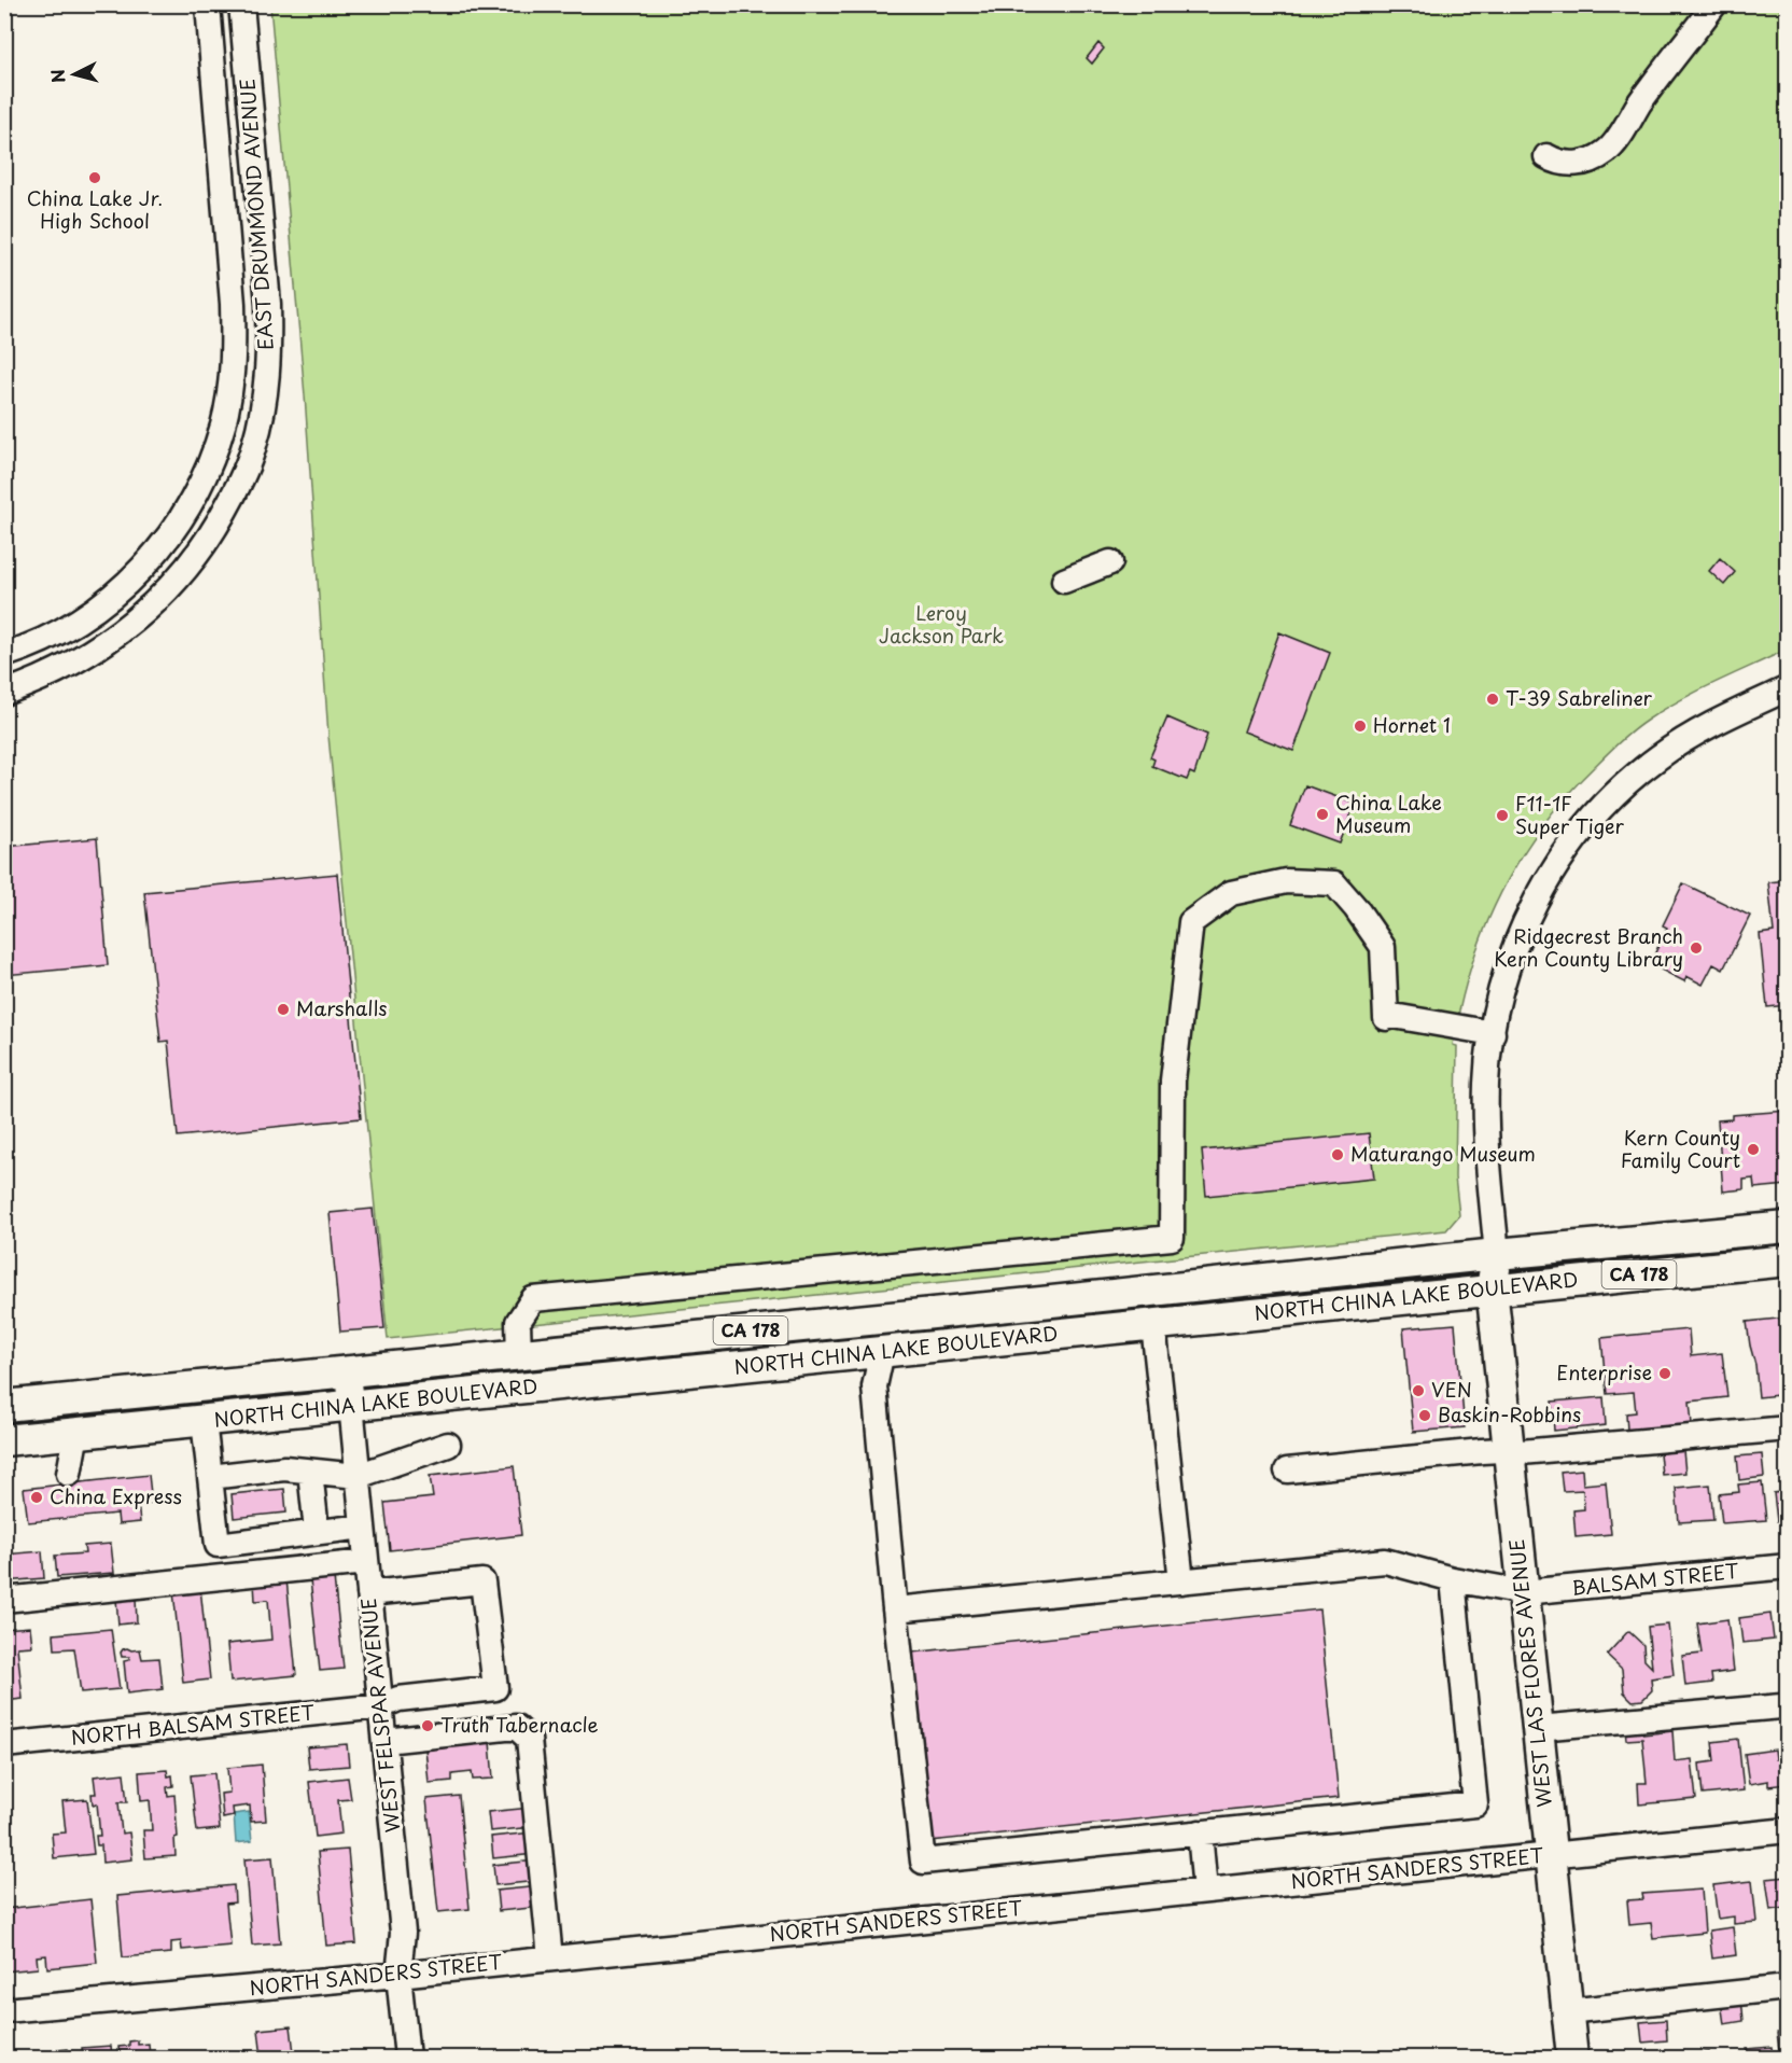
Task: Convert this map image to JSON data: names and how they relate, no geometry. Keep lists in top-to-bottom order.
{
  "streets": {
    "main road": ["CA 178", "NORTH CHINA LAKE BOULEVARD", "WEST LAS FLORES AVENUE"],
    "street": [
      "EAST DRUMMOND AVENUE",
      "BALSAM STREET",
      "WEST FELSPAR AVENUE",
      "NORTH BALSAM STREET",
      "NORTH SANDERS STREET"
    ]
  },
  "crossings": [
    ["NORTH CHINA LAKE BOULEVARD", "WEST LAS FLORES AVENUE"],
    ["NORTH CHINA LAKE BOULEVARD", "WEST FELSPAR AVENUE"],
    ["BALSAM STREET", "WEST LAS FLORES AVENUE"],
    ["WEST LAS FLORES AVENUE", "NORTH SANDERS STREET"],
    ["WEST FELSPAR AVENUE", "NORTH BALSAM STREET"],
    ["WEST FELSPAR AVENUE", "NORTH SANDERS STREET"]
  ],
  "parks": ["Leroy Jackson Park"],
  "places": [
    "China Lake Jr. High School",
    "T-39 Sabreliner",
    "Hornet 1",
    "China Lake Museum",
    "F11-1F Super Tiger",
    "Ridgecrest Branch Kern County Library",
    "Marshalls",
    "Kern County Family Court",
    "Maturango Museum",
    "Enterprise",
    "VEN",
    "Baskin-Robbins",
    "China Express",
    "Truth Tabernacle"
  ],
  "north": "left"
}
